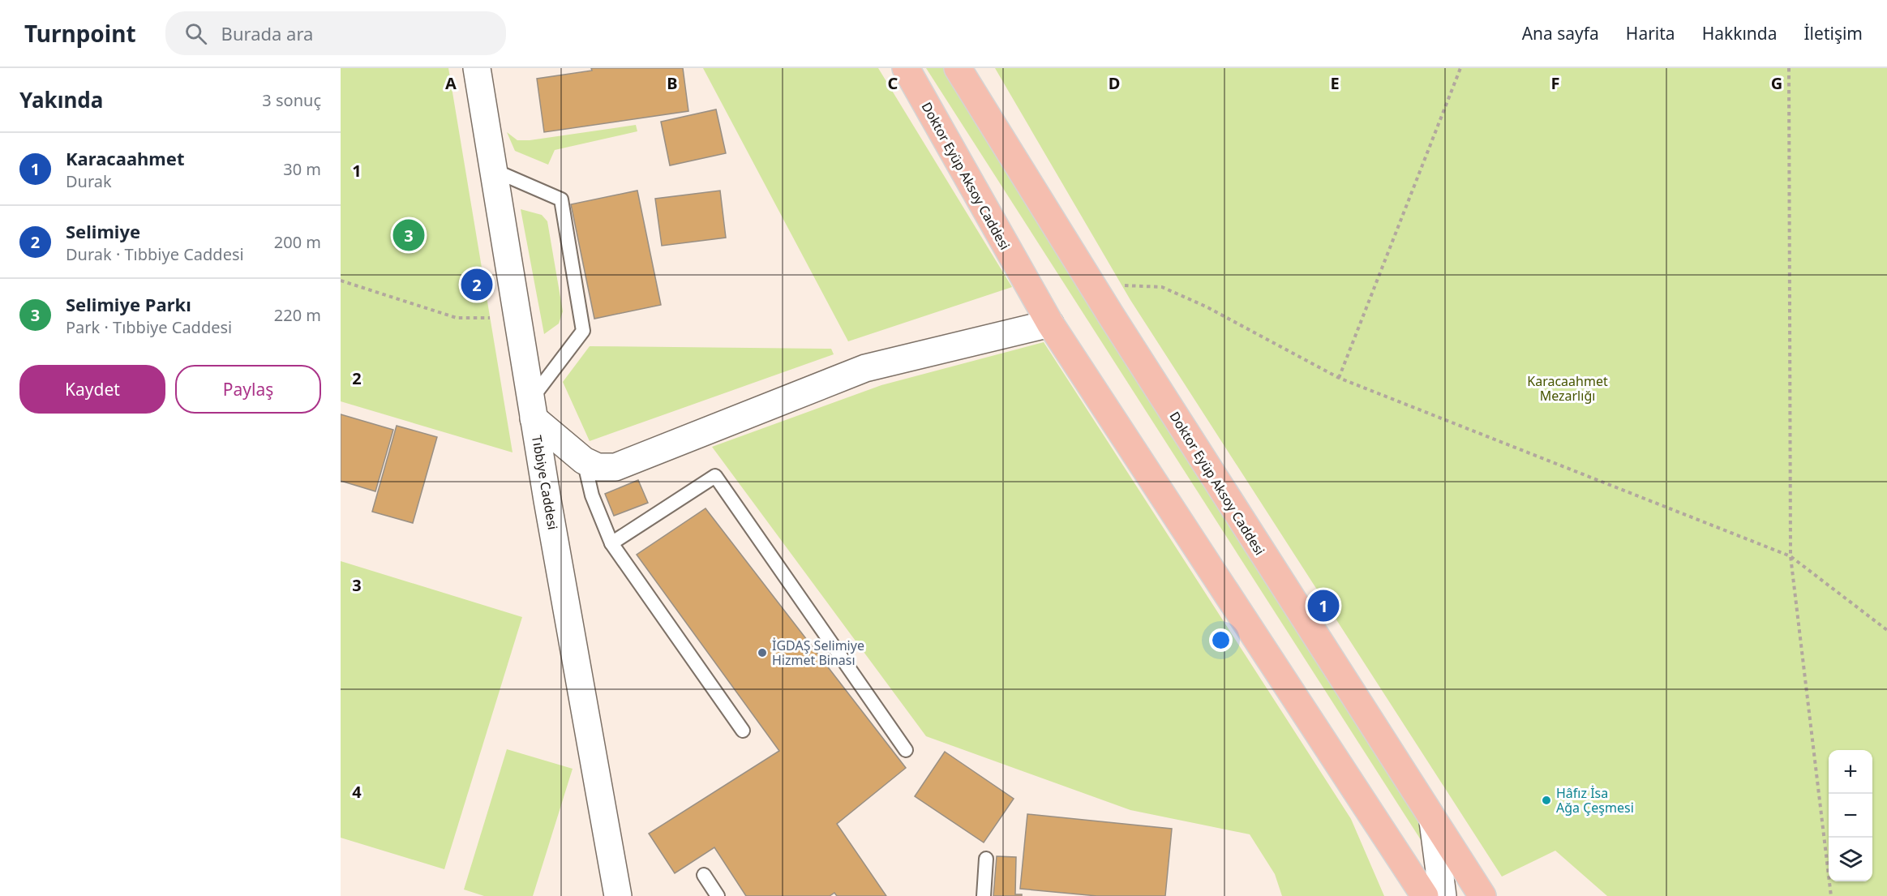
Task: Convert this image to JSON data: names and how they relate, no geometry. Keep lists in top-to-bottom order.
{
  "streets": {
    "main road": ["Doktor Eyüp Aksoy Caddesi", "Tıbbiye Caddesi"]
  },
  "parks": ["Karacaahmet Mezarlığı"],
  "places": ["İGDAŞ Selimiye Hizmet Binası", "Hâfız İsa Ağa Çeşmesi"],
  "page": {
    "header": "Turnpoint",
    "search": "Burada ara",
    "nav": [
      "Ana sayfa",
      "Harita",
      "Hakkında",
      "İletişim"
    ],
    "heading": ["Yakında", "3 sonuç"],
    "list": [
      {
        "mark": "1",
        "name": "Karacaahmet",
        "note": "Durak",
        "value": "30 m"
      },
      {
        "mark": "2",
        "name": "Selimiye",
        "note": "Durak · Tıbbiye Caddesi",
        "value": "200 m"
      },
      {
        "mark": "3",
        "name": "Selimiye Parkı",
        "note": "Park · Tıbbiye Caddesi",
        "value": "220 m"
      }
    ],
    "pins": ["3", "2", "1"],
    "buttons": ["Kaydet", "Paylaş"],
    "map_buttons": ["+", "−"]
  },
  "grid": {
    "columns": [
      "A",
      "B",
      "C",
      "D",
      "E",
      "F",
      "G"
    ],
    "rows": [
      "1",
      "2",
      "3",
      "4"
    ]
  }
}
